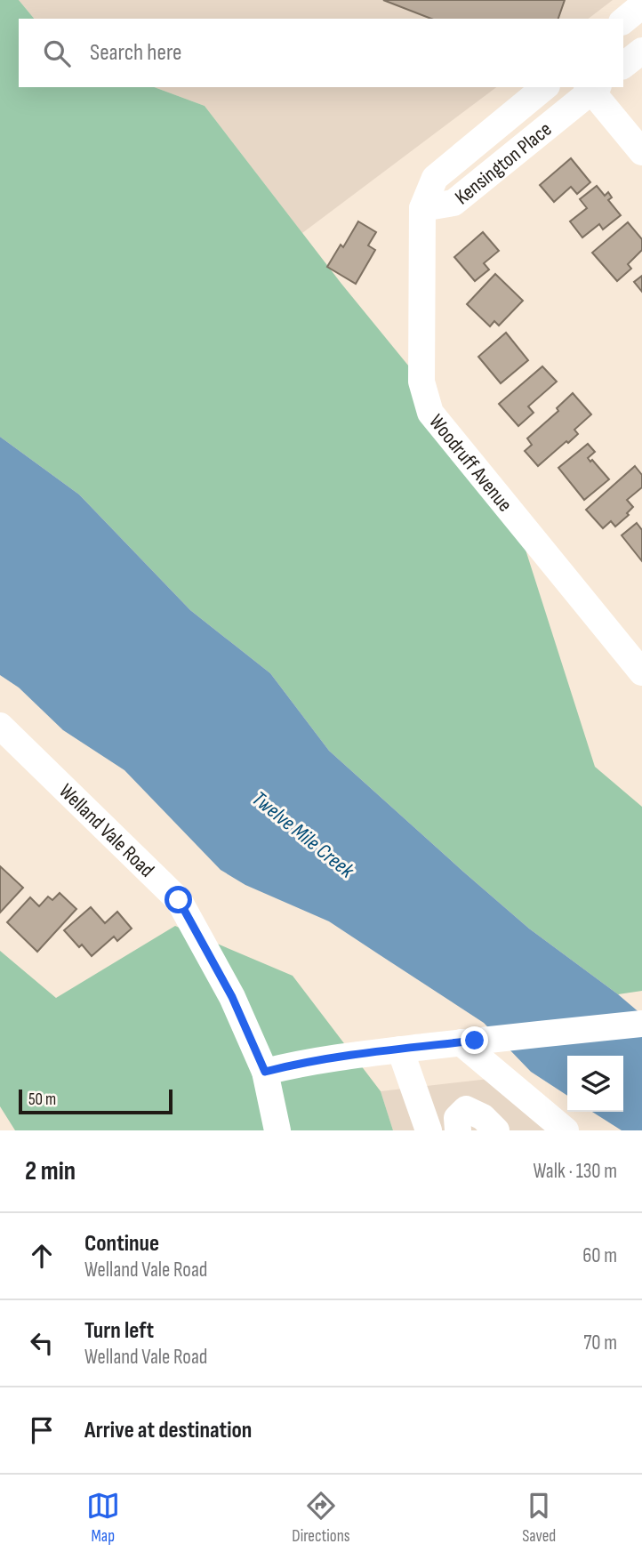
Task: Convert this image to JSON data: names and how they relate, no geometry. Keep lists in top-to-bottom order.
{
  "streets": {
    "street": ["Kensington Place", "Woodruff Avenue", "Welland Vale Road"]
  },
  "crossings": [
    ["Kensington Place", "Woodruff Avenue"]
  ],
  "water": ["Twelve Mile Creek"],
  "scale_bar": "50 m",
  "page": {
    "search": "Search here",
    "scale": "50 m",
    "heading": ["2 min", "Walk · 130 m"],
    "list": [
      ["Continue", "Welland Vale Road", "60 m"],
      ["Turn left", "Welland Vale Road", "70 m"],
      "Arrive at destination"
    ],
    "nav": ["Map", "Directions", "Saved"]
  }
}
